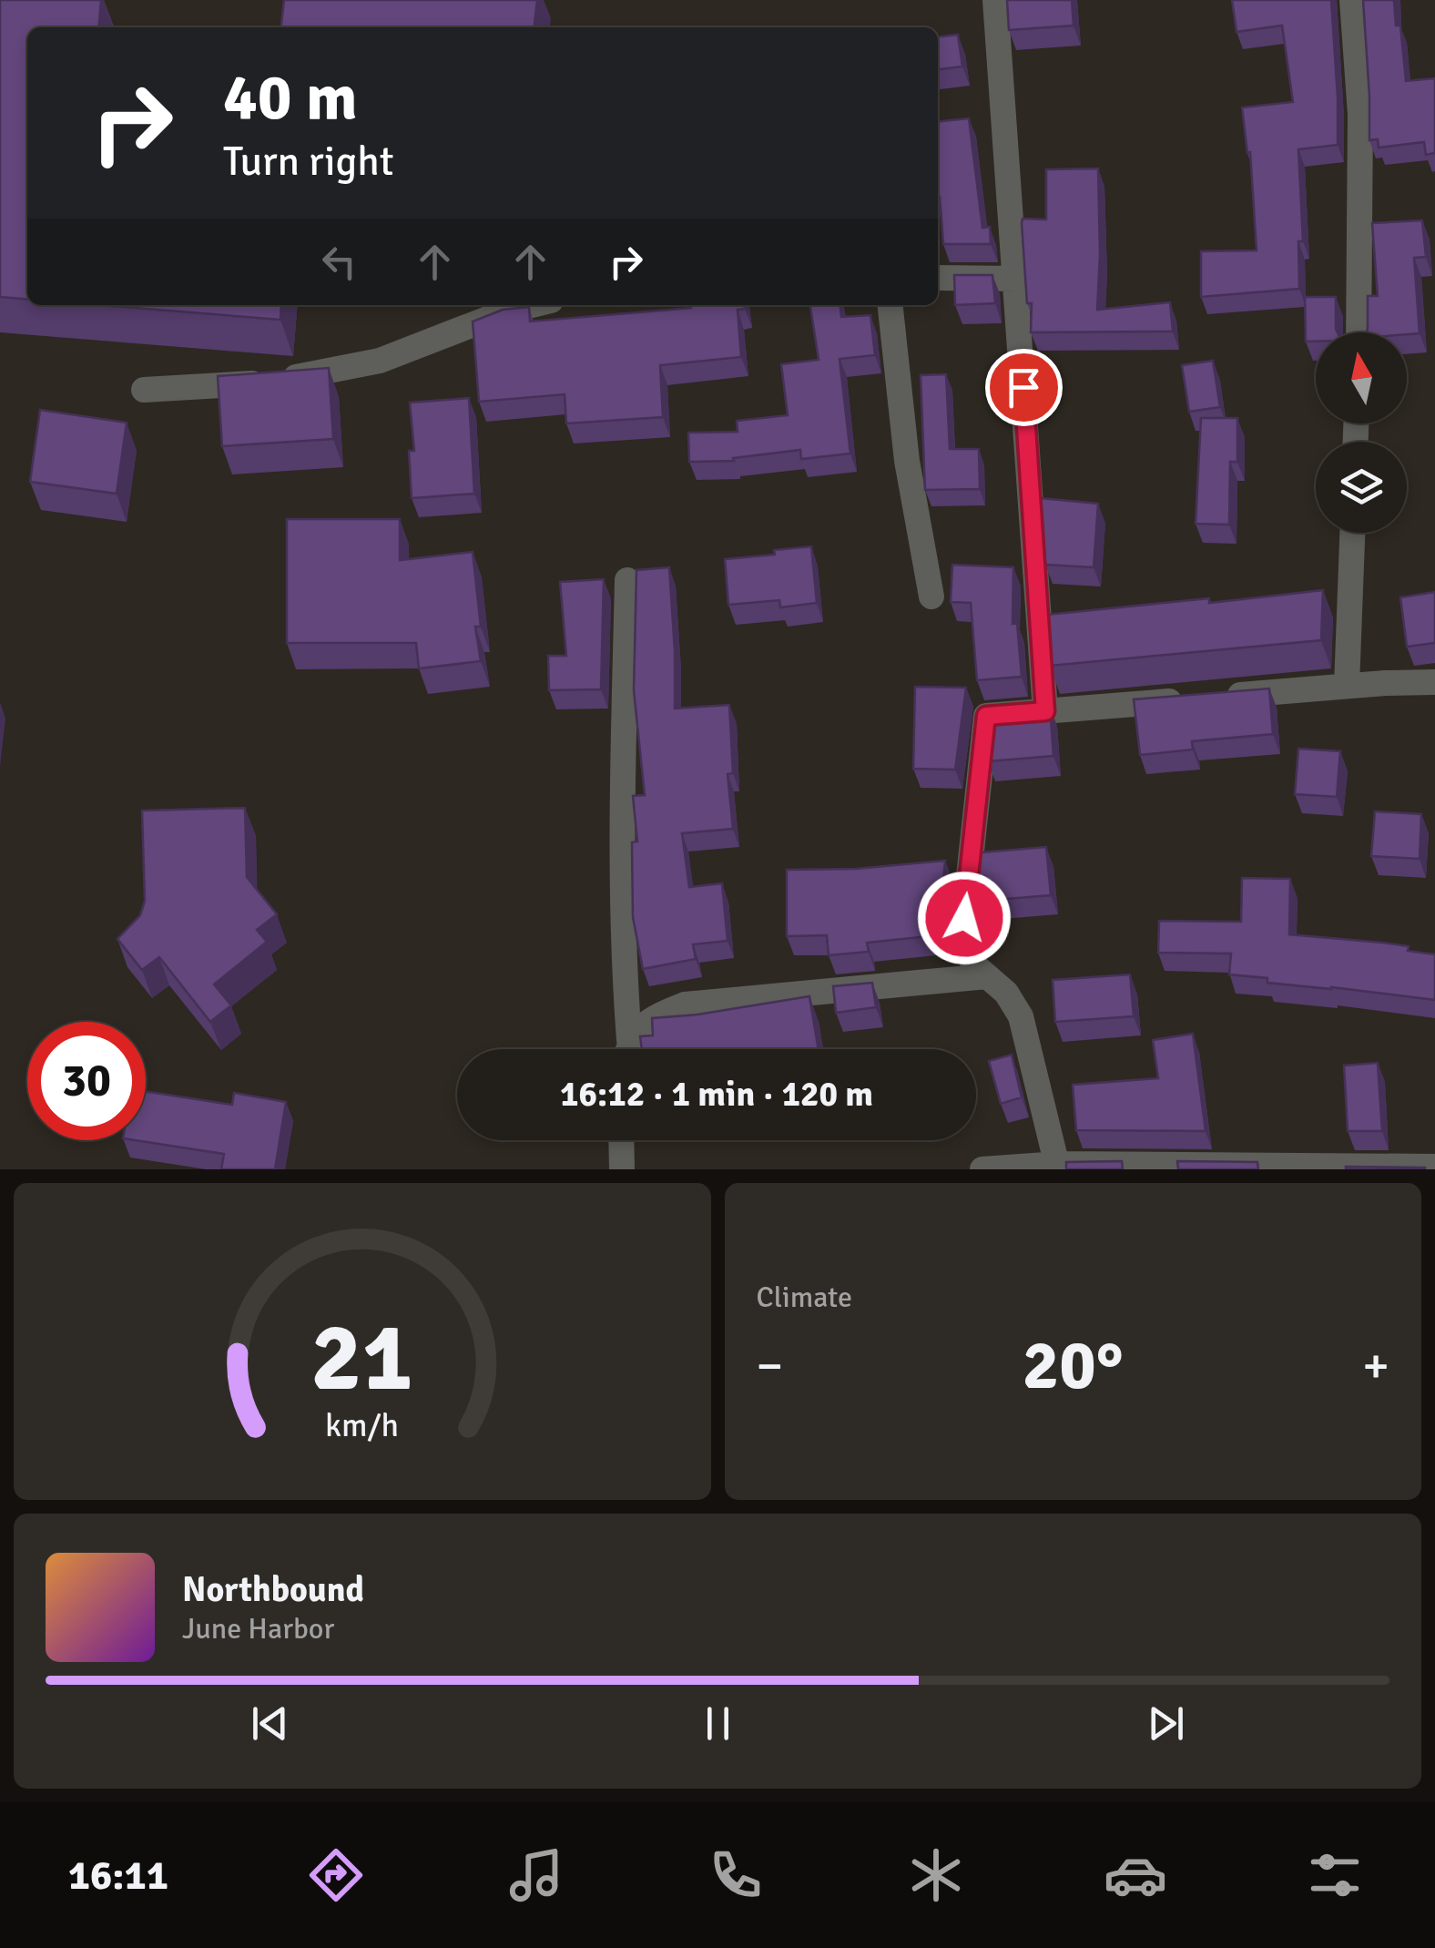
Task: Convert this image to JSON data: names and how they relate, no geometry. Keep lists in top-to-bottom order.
{
  "north": "top",
  "page": {
    "turn": ["40 m", "Turn right"],
    "limit": "30",
    "trip": "16:12 · 1 min · 120 m",
    "tile": "Climate",
    "heat": ["−", "20°", "+"],
    "song": ["Northbound", "June Harbor"],
    "tabs": "16:11",
    "gauge": ["21", "km/h"]
  }
}
